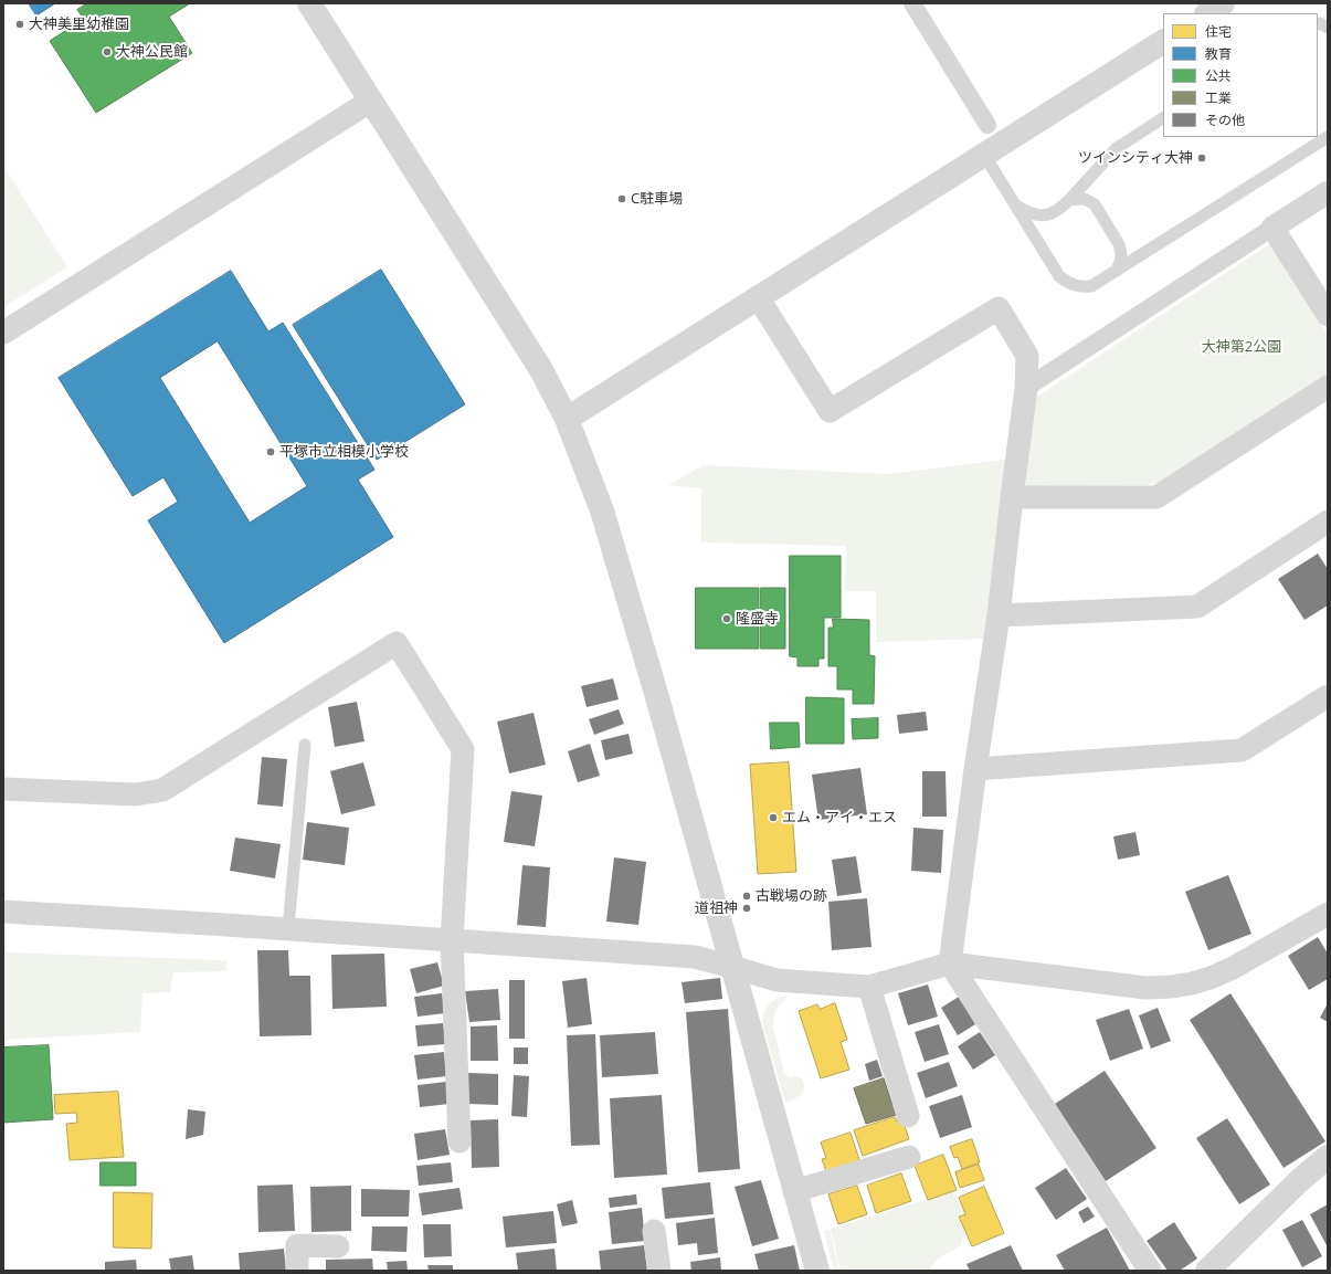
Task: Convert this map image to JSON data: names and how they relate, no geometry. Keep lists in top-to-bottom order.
{
  "parks": ["大神第2公園"],
  "places": [
    "大神美里幼稚園",
    "大神公民館",
    "ツインシティ大神",
    "C駐車場",
    "平塚市立相模小学校",
    "隆盛寺",
    "エム・アイ・エス",
    "古戦場の跡",
    "道祖神"
  ],
  "legend": [
    "住宅",
    "教育",
    "公共",
    "工業",
    "その他"
  ]
}
